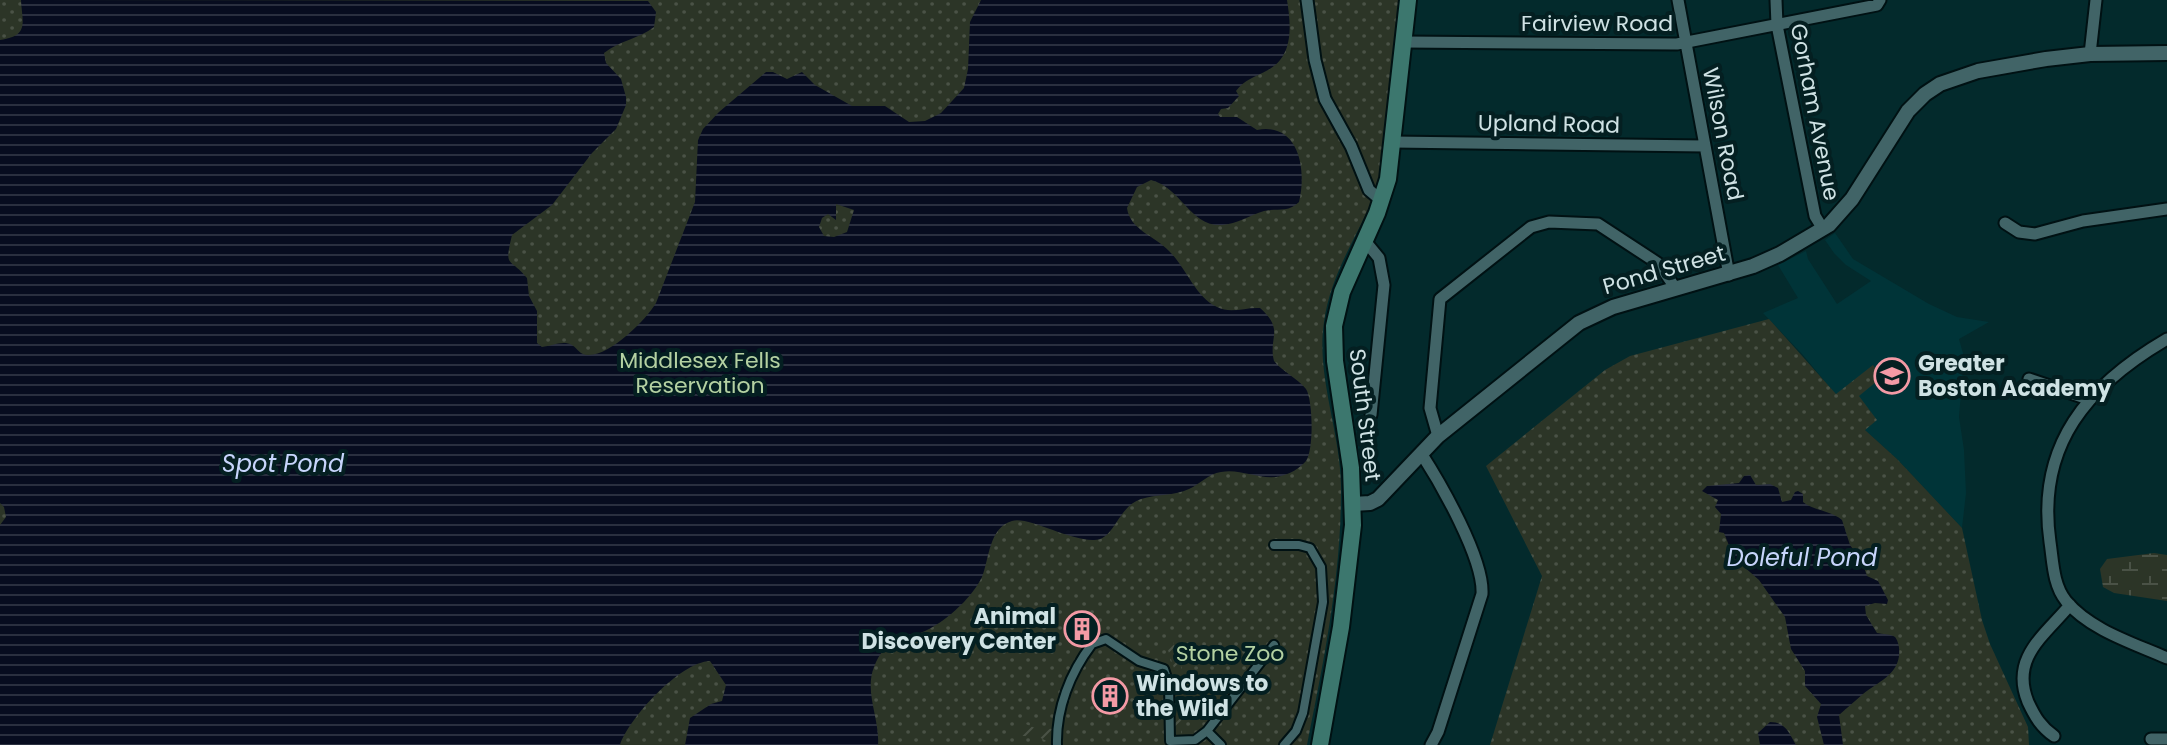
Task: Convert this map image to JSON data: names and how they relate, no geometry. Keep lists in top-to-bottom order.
{
  "streets": {
    "main road": ["South Street"],
    "street": [
      "Fairview Road",
      "Gorham Avenue",
      "Upland Road",
      "Wilson Road",
      "Pond Street"
    ]
  },
  "crossings": [
    ["Fairview Road", "Gorham Avenue"],
    ["Fairview Road", "Wilson Road"],
    ["Fairview Road", "South Street"],
    ["Gorham Avenue", "Pond Street"],
    ["Upland Road", "Wilson Road"],
    ["Upland Road", "South Street"],
    ["Wilson Road", "Pond Street"],
    ["Pond Street", "South Street"]
  ],
  "water": ["Spot Pond", "Doleful Pond"],
  "parks": ["Middlesex Fells Reservation", "Stone Zoo"],
  "places": {
    "school or university": ["Greater Boston Academy"],
    "building": ["Animal Discovery Center", "Windows to the Wild"]
  }
}
